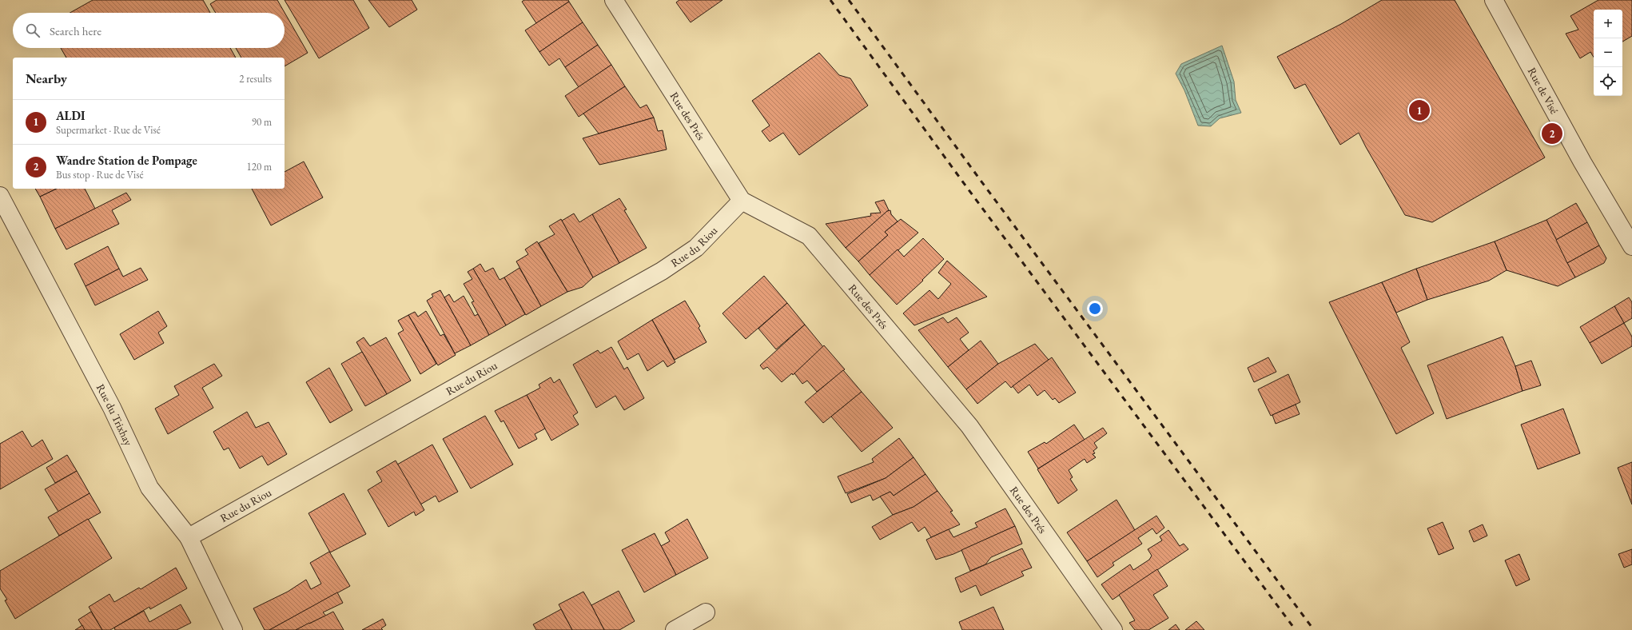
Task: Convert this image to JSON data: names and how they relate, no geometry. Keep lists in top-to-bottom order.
{
  "streets": {
    "street": [
      "Rue de Visé",
      "Rue des Prés",
      "Rue du Riou",
      "Rue du Trixhay"
    ]
  },
  "crossings": [
    ["Rue des Prés", "Rue du Riou"],
    ["Rue du Riou", "Rue du Trixhay"]
  ],
  "page": {
    "map_buttons": ["+", "−"],
    "search": "Search here",
    "heading": ["Nearby", "2 results"],
    "pins": ["1", "2"],
    "list": [
      {
        "mark": "1",
        "name": "ALDI",
        "note": "Supermarket · Rue de Visé",
        "value": "90 m"
      },
      {
        "mark": "2",
        "name": "Wandre Station de Pompage",
        "note": "Bus stop · Rue de Visé",
        "value": "120 m"
      }
    ]
  }
}
